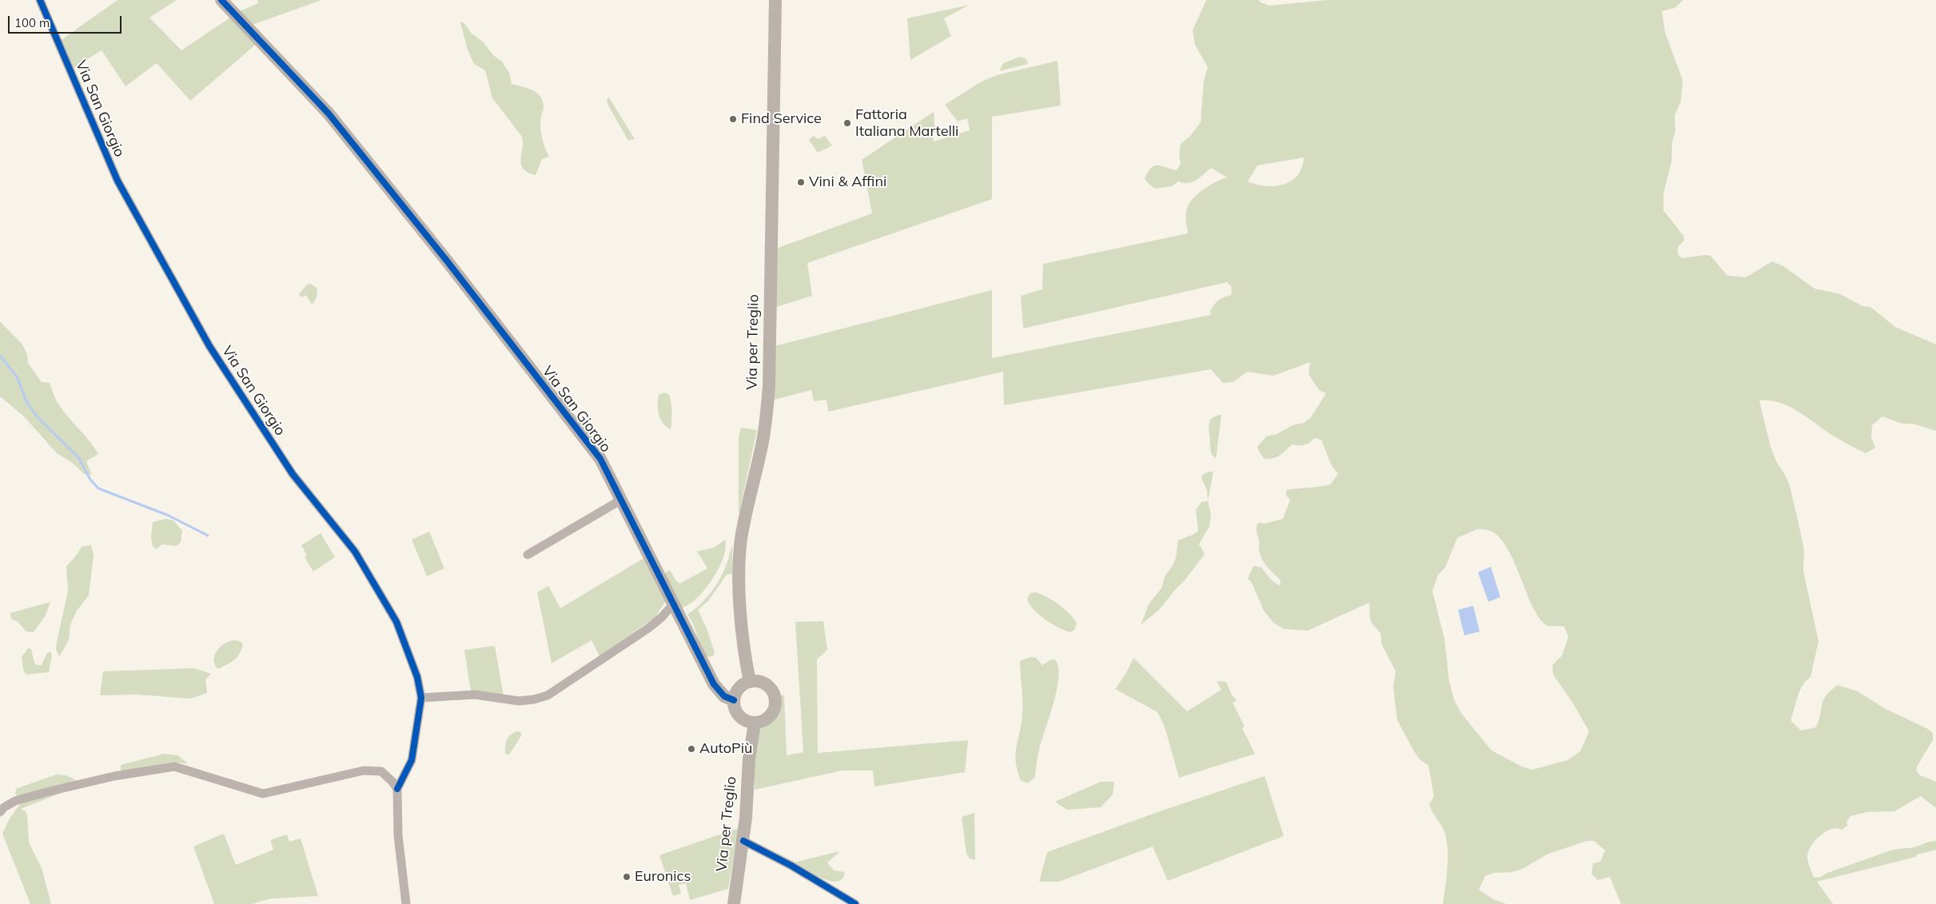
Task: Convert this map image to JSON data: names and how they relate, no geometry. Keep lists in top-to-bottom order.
{
  "streets": {
    "main road": ["Via San Giorgio", "Via per Treglio"]
  },
  "crossings": [
    ["Via San Giorgio", "Via per Treglio"]
  ],
  "places": [
    "Find Service",
    "Fattoria Italiana Martelli",
    "Vini & Affini",
    "AutoPiù",
    "Euronics"
  ],
  "scale_bar": "100 m"
}
